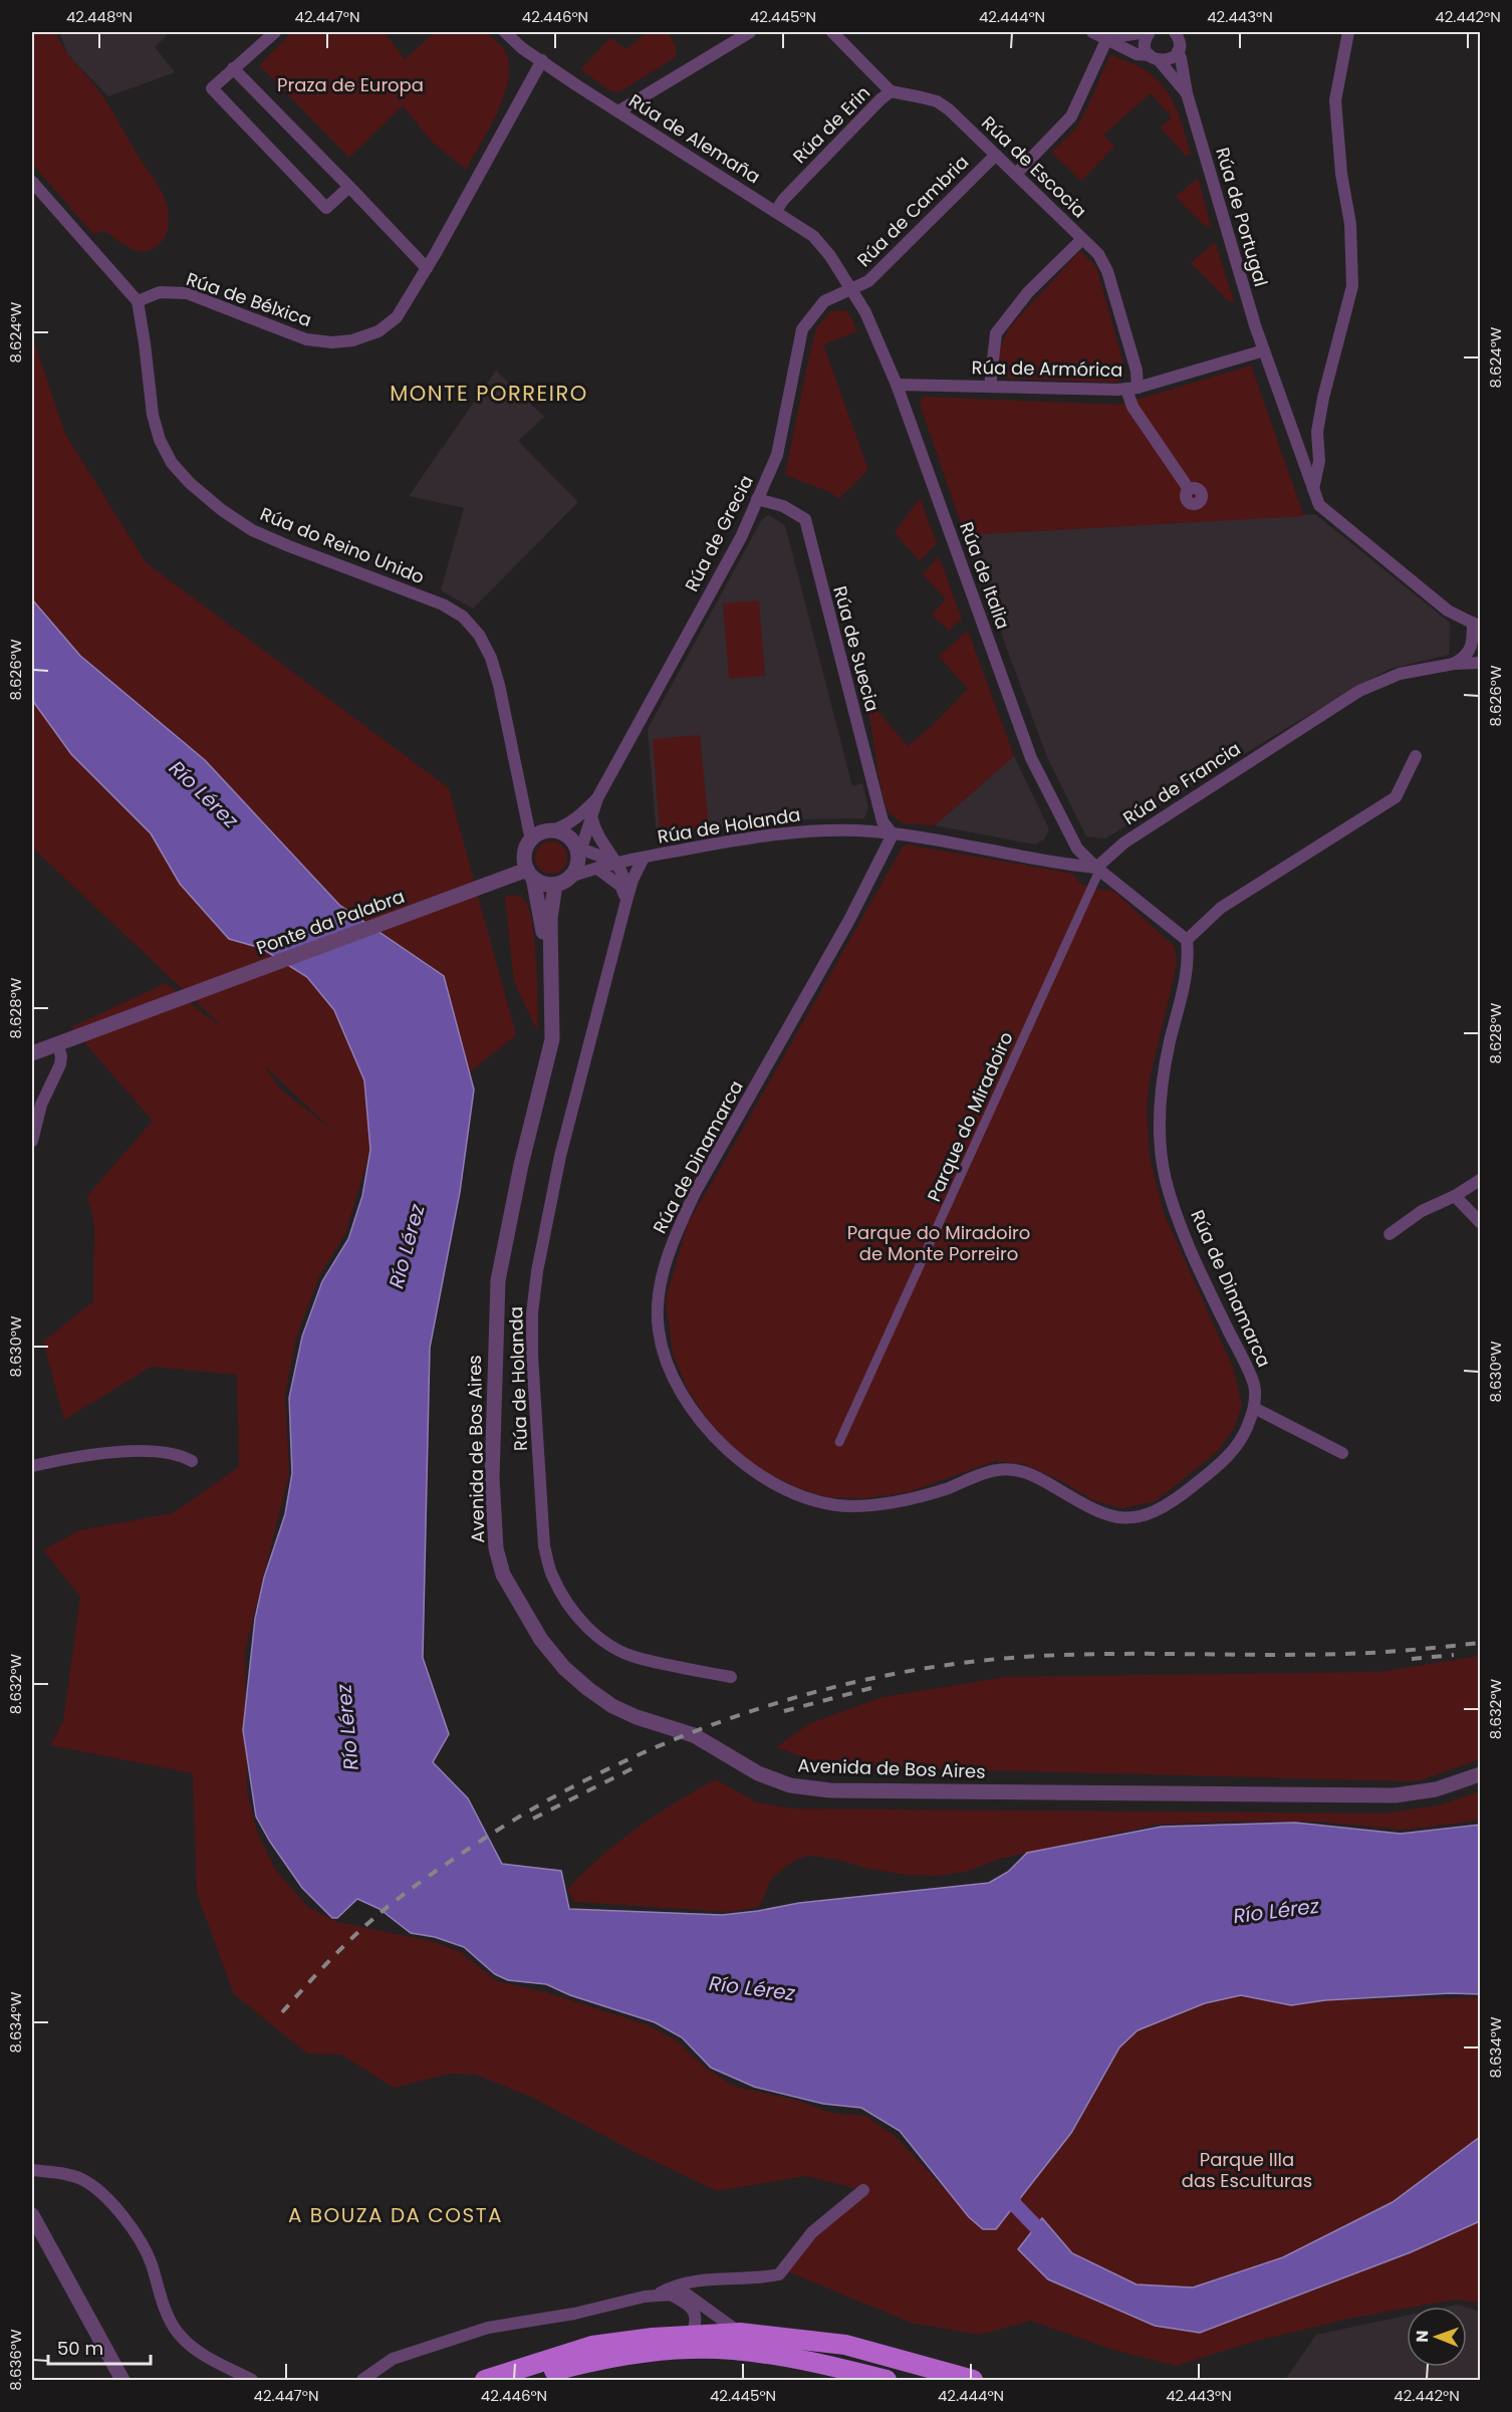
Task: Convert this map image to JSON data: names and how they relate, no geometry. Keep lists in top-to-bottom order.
{
  "streets": {
    "street": [
      "Rúa de Erin",
      "Rúa de Alemaña",
      "Rúa de Escocia",
      "Rúa de Cambria",
      "Rúa de Portugal",
      "Rúa de Bélxica",
      "Rúa de Armórica",
      "Rúa de Grecia",
      "Rúa do Reino Unido",
      "Rúa de Italia",
      "Rúa de Suecia",
      "Rúa de Francia",
      "Rúa de Holanda",
      "Ponte da Palabra",
      "Parque do Miradoiro",
      "Rúa de Dinamarca",
      "Avenida de Bos Aires"
    ]
  },
  "crossings": [
    ["Rúa de Erin", "Rúa de Alemaña"],
    ["Rúa de Erin", "Rúa de Escocia"],
    ["Rúa de Alemaña", "Rúa de Cambria"],
    ["Rúa de Alemaña", "Rúa de Bélxica"],
    ["Rúa de Alemaña", "Rúa de Grecia"],
    ["Rúa de Alemaña", "Rúa de Italia"],
    ["Rúa de Escocia", "Rúa de Cambria"],
    ["Rúa de Escocia", "Rúa de Armórica"],
    ["Rúa de Cambria", "Rúa de Grecia"],
    ["Rúa de Cambria", "Rúa de Italia"],
    ["Rúa de Portugal", "Rúa de Armórica"],
    ["Rúa de Bélxica", "Rúa do Reino Unido"],
    ["Rúa de Armórica", "Rúa de Italia"],
    ["Rúa de Grecia", "Rúa do Reino Unido"],
    ["Rúa de Grecia", "Rúa de Italia"],
    ["Rúa de Grecia", "Rúa de Suecia"],
    ["Rúa de Grecia", "Rúa de Holanda"],
    ["Rúa de Grecia", "Ponte da Palabra"],
    ["Rúa de Grecia", "Avenida de Bos Aires"],
    ["Rúa do Reino Unido", "Rúa de Holanda"],
    ["Rúa do Reino Unido", "Ponte da Palabra"],
    ["Rúa do Reino Unido", "Avenida de Bos Aires"],
    ["Rúa de Italia", "Rúa de Francia"],
    ["Rúa de Italia", "Parque do Miradoiro"],
    ["Rúa de Suecia", "Rúa de Holanda"],
    ["Rúa de Suecia", "Rúa de Dinamarca"],
    ["Rúa de Francia", "Parque do Miradoiro"],
    ["Rúa de Holanda", "Ponte da Palabra"],
    ["Rúa de Holanda", "Rúa de Dinamarca"],
    ["Rúa de Holanda", "Avenida de Bos Aires"],
    ["Ponte da Palabra", "Avenida de Bos Aires"]
  ],
  "districts": ["MONTE PORREIRO", "A BOUZA DA COSTA"],
  "water": ["Río Lérez"],
  "parks": ["Praza de Europa", "Parque do Miradoiro de Monte Porreiro", "Parque Illa das Esculturas"],
  "scale_bar": "50 m",
  "north": "left",
  "coordinates": [
    "42.448°N",
    "42.447°N",
    "42.446°N",
    "42.445°N",
    "42.444°N",
    "42.443°N",
    "42.442°N",
    "8.624°W",
    "8.626°W",
    "8.628°W",
    "8.630°W",
    "8.632°W",
    "8.634°W",
    "8.636°W"
  ]
}
